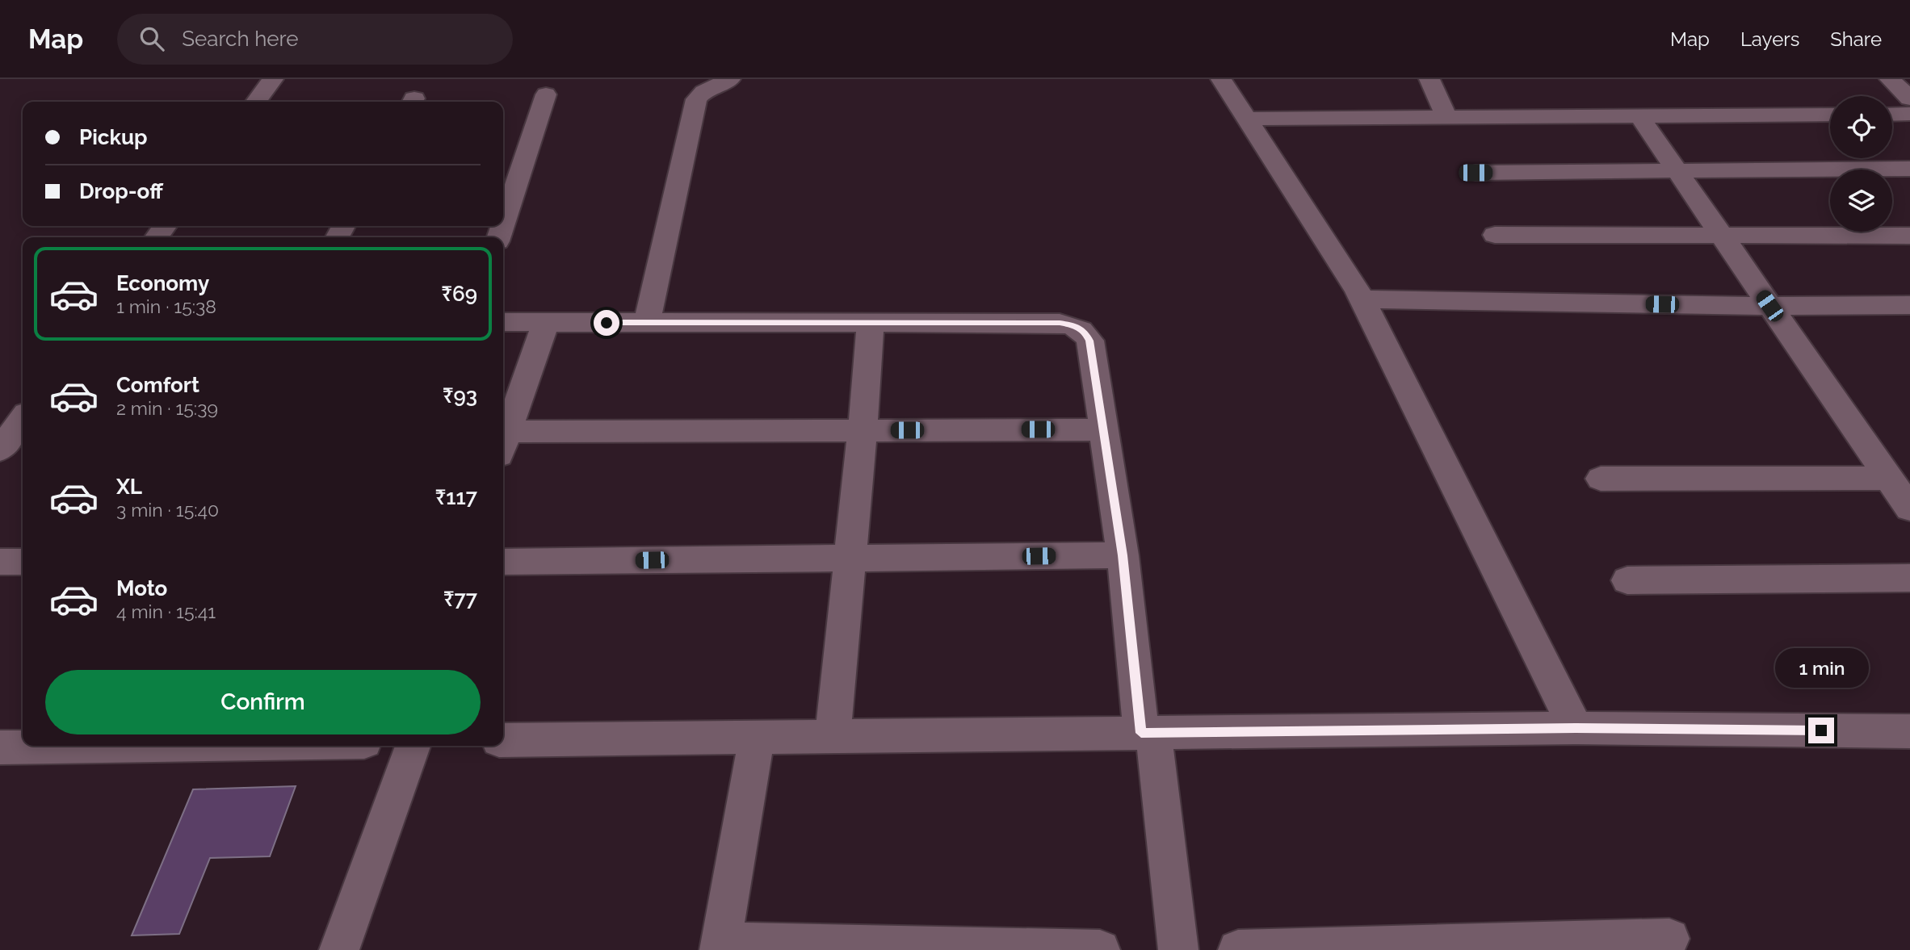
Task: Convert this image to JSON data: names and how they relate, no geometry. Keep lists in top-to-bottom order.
{
  "page": {
    "header": "Map",
    "search": "Search here",
    "nav": ["Map", "Layers", "Share"],
    "banner": ["Pickup", "Drop-off"],
    "list": [
      {
        "name": "Economy",
        "note": "1 min · 15:38",
        "value": "₹69"
      },
      {
        "name": "Comfort",
        "note": "2 min · 15:39",
        "value": "₹93"
      },
      {
        "name": "XL",
        "note": "3 min · 15:40",
        "value": "₹117"
      },
      {
        "name": "Moto",
        "note": "4 min · 15:41",
        "value": "₹77"
      }
    ],
    "bubble": "1 min",
    "buttons": "Confirm"
  }
}
